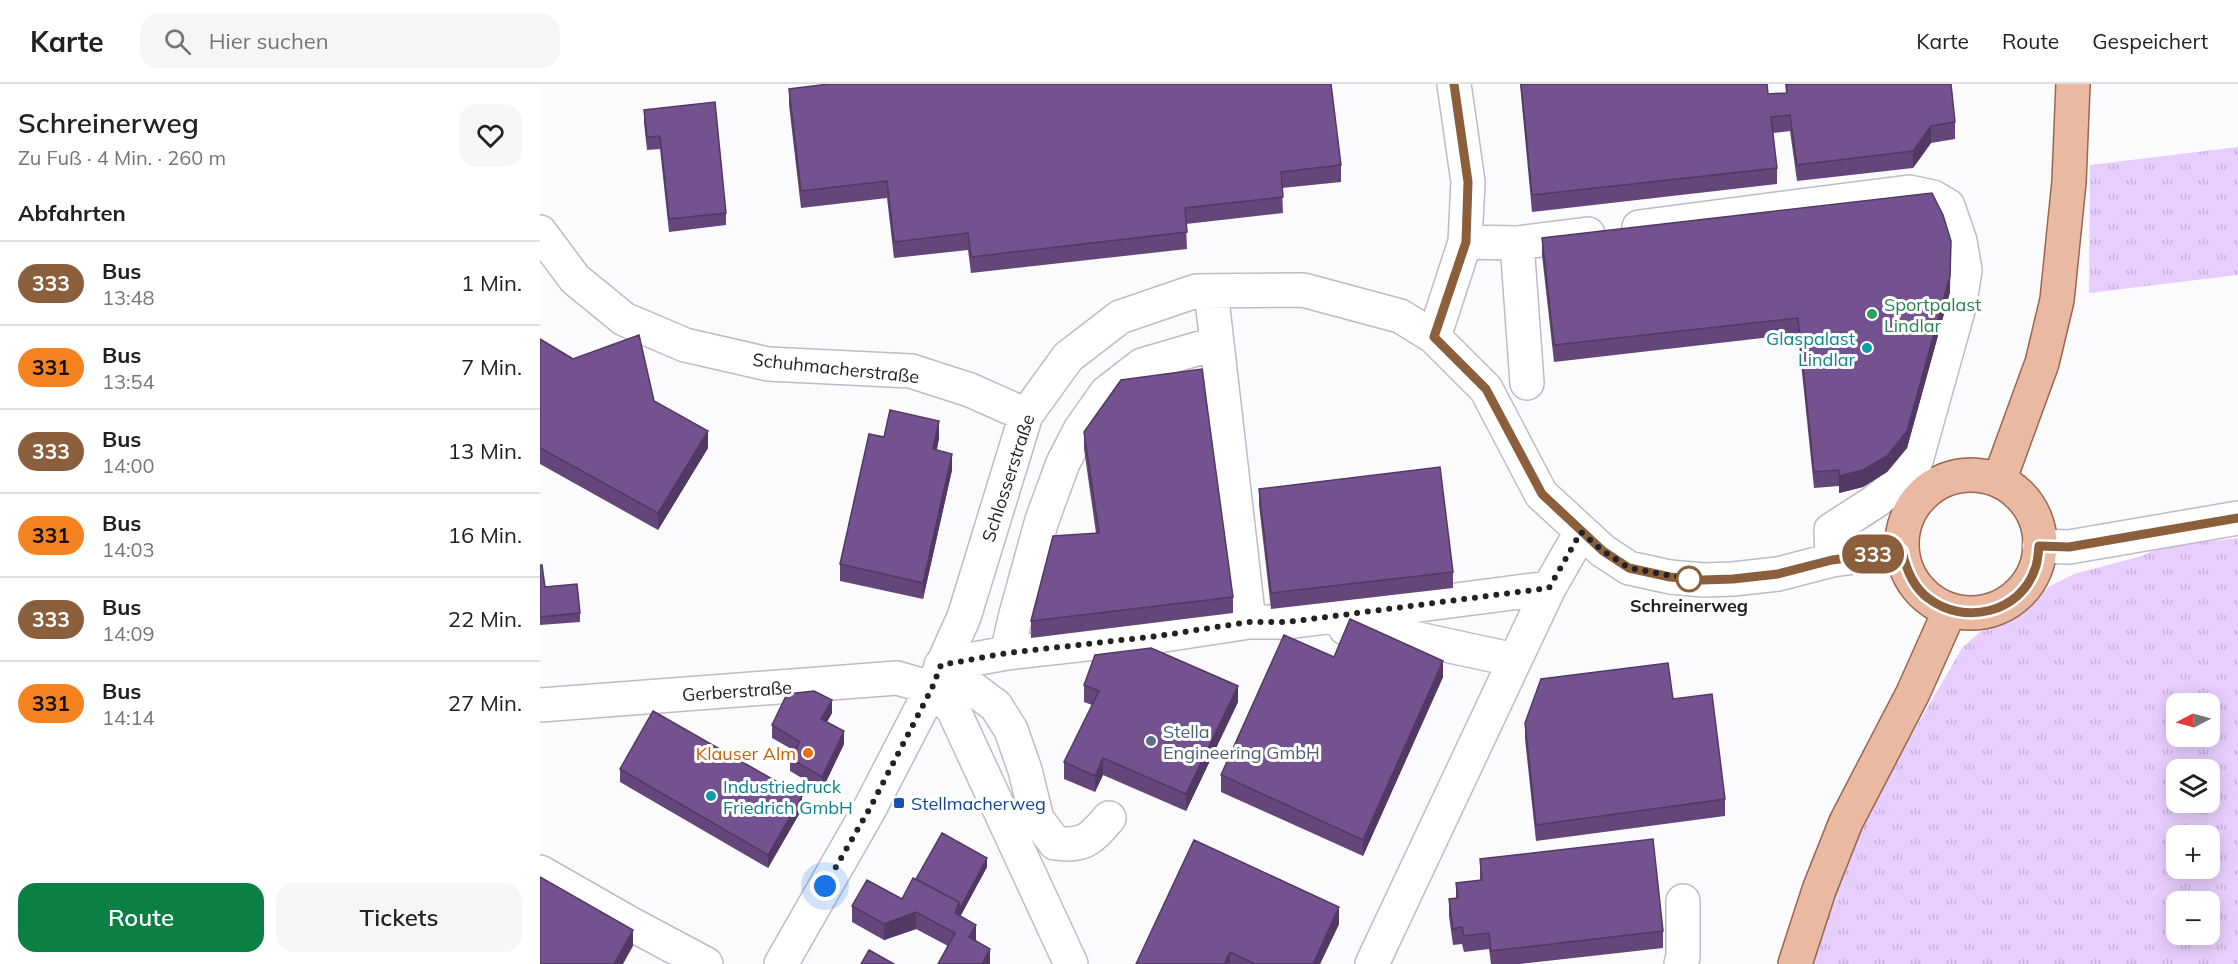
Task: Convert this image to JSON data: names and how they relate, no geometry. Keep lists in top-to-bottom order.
{
  "streets": {
    "street": ["Schuhmacherstraße", "Schlosserstraße", "Gerberstraße"]
  },
  "crossings": [
    ["Schuhmacherstraße", "Schlosserstraße"],
    ["Schlosserstraße", "Gerberstraße"]
  ],
  "places": {
    "other": [
      "Sportpalast Lindlar",
      "Glaspalast Lindlar",
      "Schreinerweg",
      "Stella Engineering GmbH",
      "Klauser Alm",
      "Industriedruck Friedrich GmbH"
    ],
    "transit": ["Stellmacherweg"]
  },
  "lines": ["bus line 333"],
  "north": "left",
  "page": {
    "header": "Karte",
    "search": "Hier suchen",
    "nav": ["Karte", "Route", "Gespeichert"],
    "heading": [
      ["Schreinerweg", "Zu Fuß · 4 Min. · 260 m"],
      "Abfahrten"
    ],
    "on_map": "333",
    "list": [
      {
        "mark": "333",
        "name": "Bus",
        "note": "13:48",
        "value": "1 Min."
      },
      {
        "mark": "331",
        "name": "Bus",
        "note": "13:54",
        "value": "7 Min."
      },
      {
        "mark": "333",
        "name": "Bus",
        "note": "14:00",
        "value": "13 Min."
      },
      {
        "mark": "331",
        "name": "Bus",
        "note": "14:03",
        "value": "16 Min."
      },
      {
        "mark": "333",
        "name": "Bus",
        "note": "14:09",
        "value": "22 Min."
      },
      {
        "mark": "331",
        "name": "Bus",
        "note": "14:14",
        "value": "27 Min."
      }
    ],
    "map_buttons": ["+", "−"],
    "buttons": ["Route", "Tickets"]
  }
}
